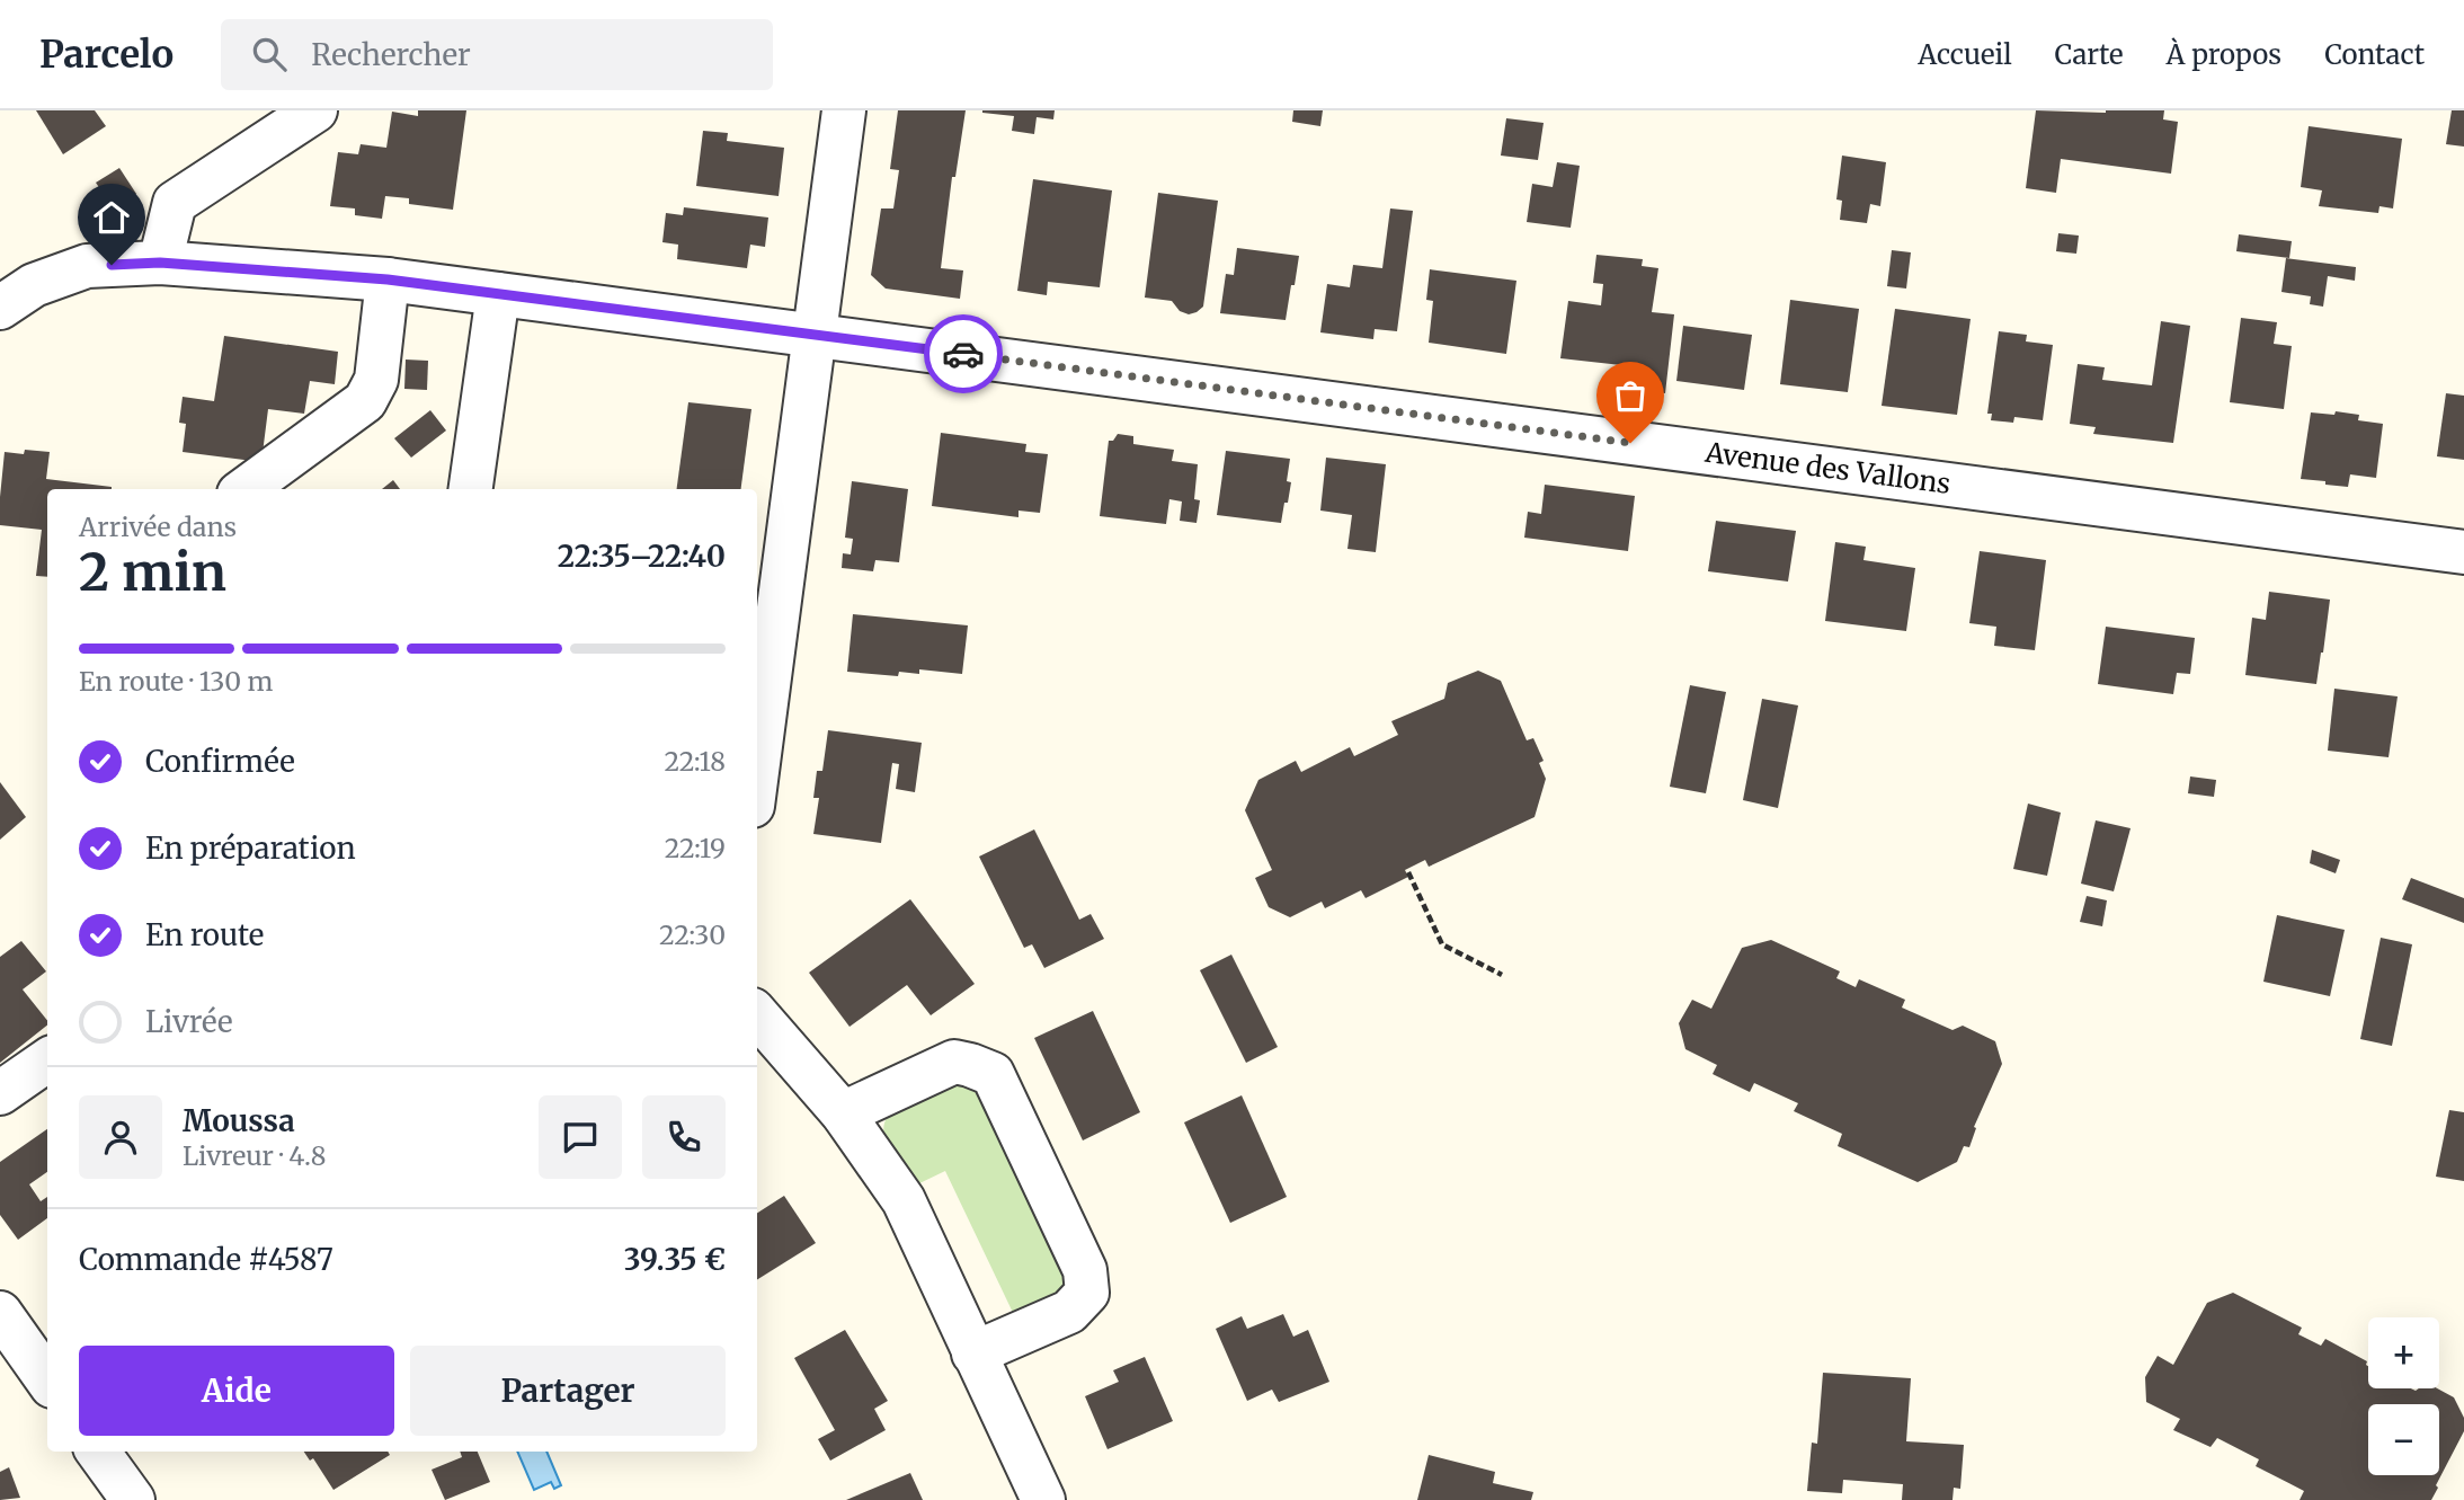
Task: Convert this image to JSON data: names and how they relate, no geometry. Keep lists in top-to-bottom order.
{
  "streets": {
    "street": ["Avenue des Vallons"]
  },
  "page": {
    "header": "Parcelo",
    "search": "Rechercher",
    "nav": [
      "Accueil",
      "Carte",
      "À propos",
      "Contact"
    ],
    "heading": ["2 min", "Arrivée dans", "22:35–22:40"],
    "panel": [
      "Moussa",
      "Livreur · 4.8",
      "Commande #4587",
      "39.35 €"
    ],
    "bar": "En route · 130 m",
    "list": [
      ["Confirmée", "22:18"],
      ["En préparation", "22:19"],
      ["En route", "22:30"],
      "Livrée"
    ],
    "map_buttons": ["+", "−"],
    "buttons": ["Aide", "Partager"]
  }
}
